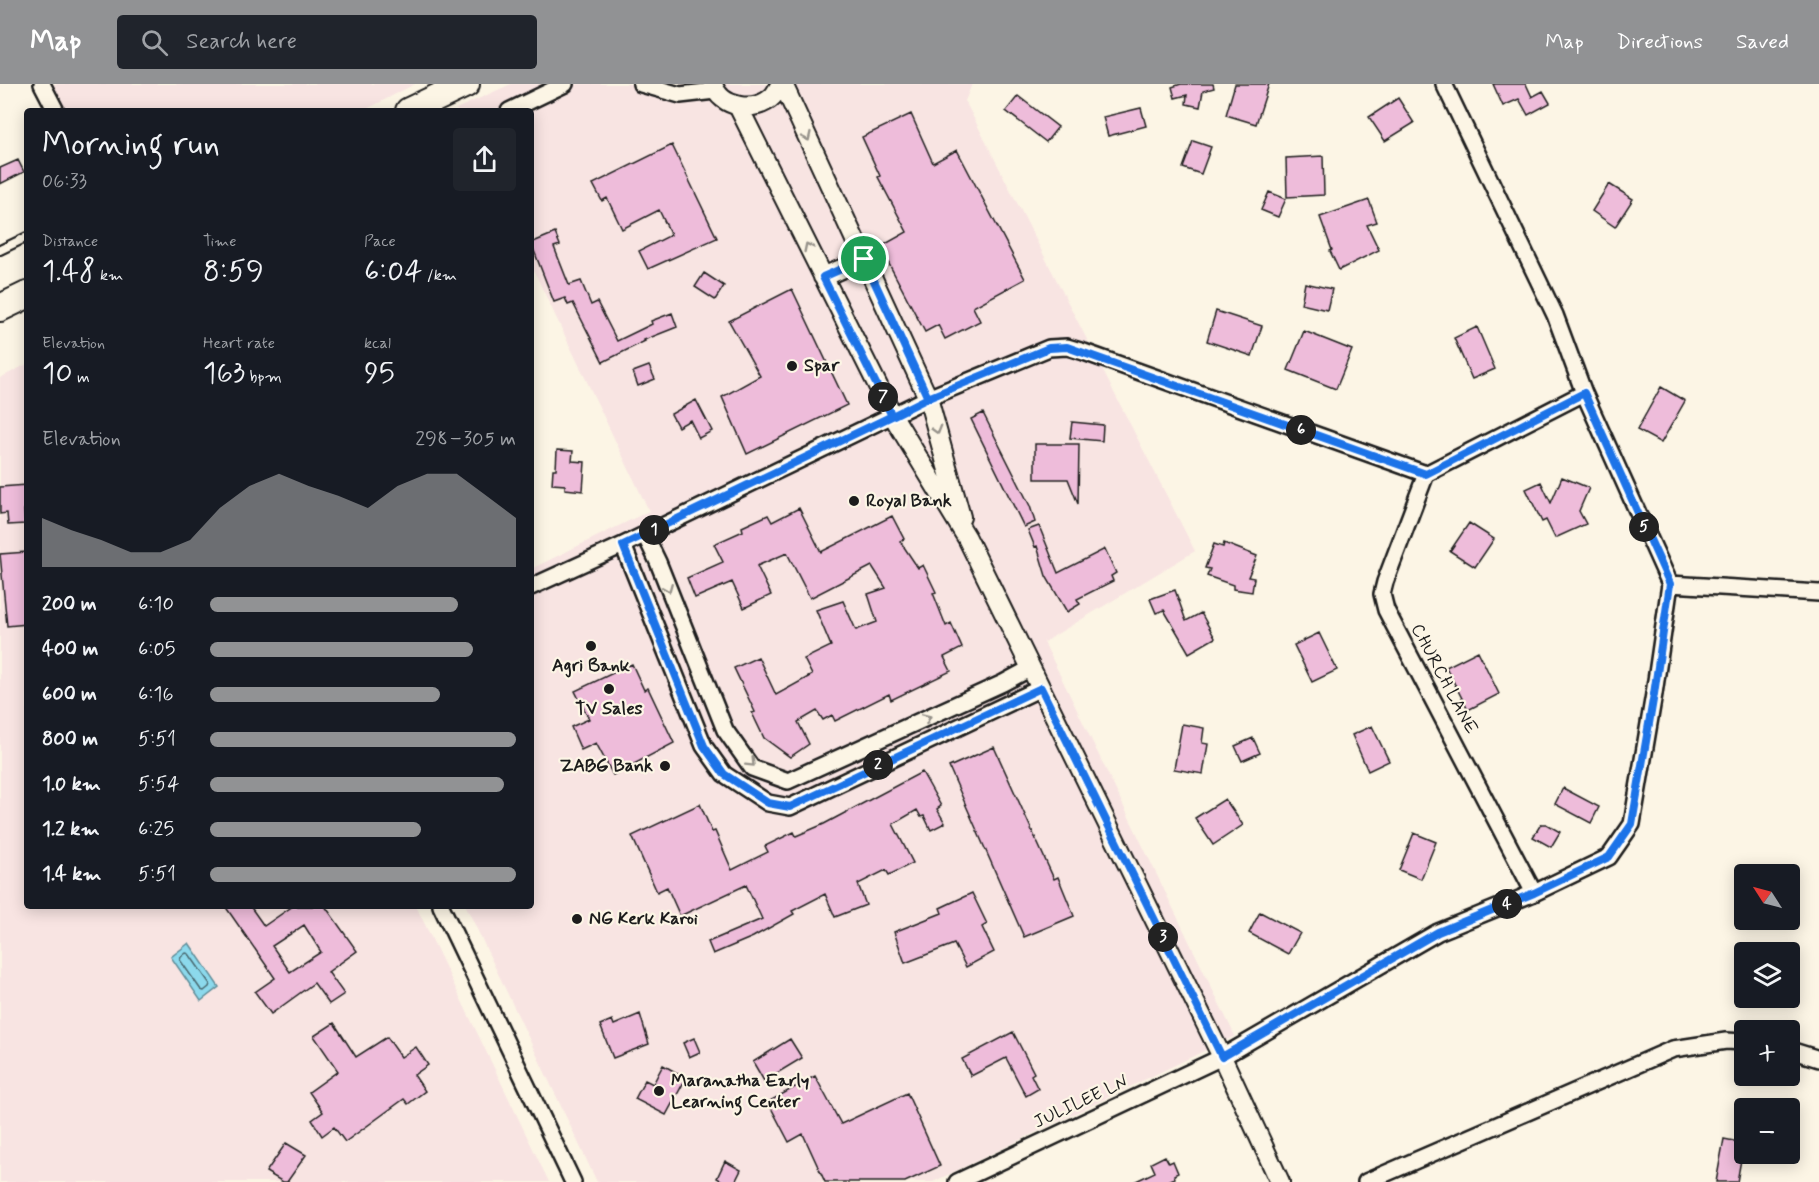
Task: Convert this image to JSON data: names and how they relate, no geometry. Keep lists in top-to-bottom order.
{
  "streets": {
    "street": ["CHURCH LANE", "JULILEE LN"]
  },
  "crossings": [
    ["CHURCH LANE", "JULILEE LN"]
  ],
  "places": [
    "Spar",
    "Royal Bank",
    "Agri Bank",
    "TV Sales",
    "ZABG Bank",
    "NG Kerk Karoi",
    "Maranatha Early Learning Center"
  ],
  "north": "top left",
  "page": {
    "header": "Map",
    "search": "Search here",
    "nav": ["Map", "Directions", "Saved"],
    "heading": ["Morning run", "06:33"],
    "stats": [
      ["Distance", "1.48 km"],
      ["Time", "8:59"],
      ["Pace", "6:04 /km"],
      ["Elevation", "10 m"],
      ["Heart rate", "163 bpm"],
      ["kcal", "95"]
    ],
    "pins": [
      "7",
      "6",
      "5",
      "1",
      "2",
      "4",
      "3"
    ],
    "chart": ["Elevation", "298–305 m"],
    "list": [
      {
        "name": "200 m",
        "note": "6:10"
      },
      {
        "name": "400 m",
        "note": "6:05"
      },
      {
        "name": "600 m",
        "note": "6:16"
      },
      {
        "name": "800 m",
        "note": "5:51"
      },
      {
        "name": "1.0 km",
        "note": "5:54"
      },
      {
        "name": "1.2 km",
        "note": "6:25"
      },
      {
        "name": "1.4 km",
        "note": "5:51"
      }
    ],
    "map_buttons": ["+", "−"]
  }
}
